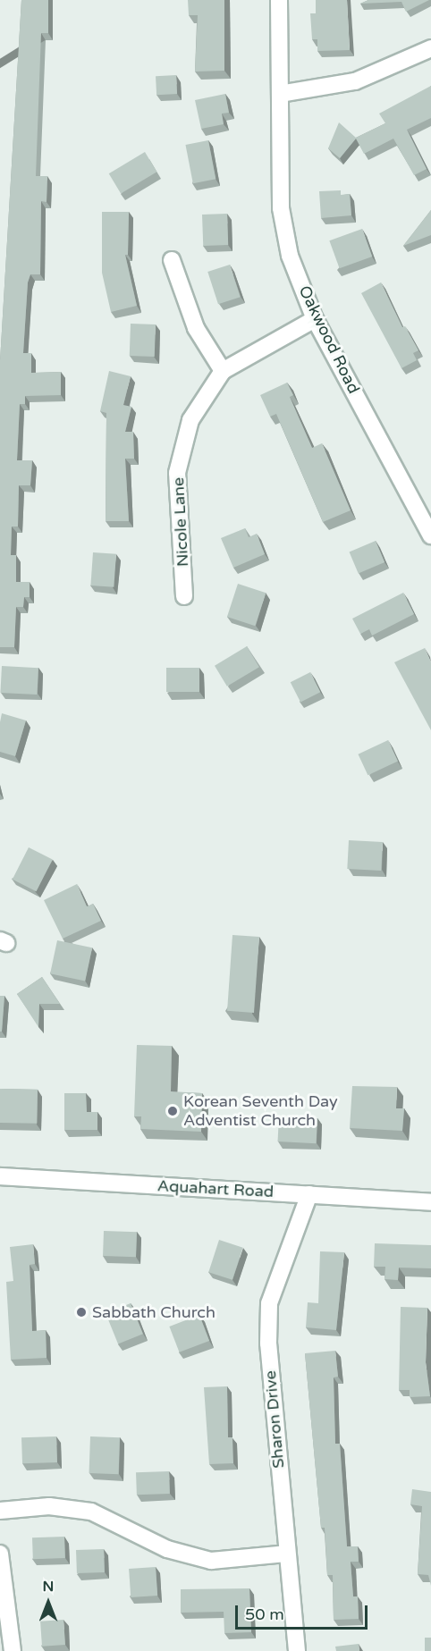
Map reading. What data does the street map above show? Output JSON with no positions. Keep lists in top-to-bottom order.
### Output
{
  "streets": {
    "street": [
      "Oakwood Road",
      "Nicole Lane",
      "Aquahart Road",
      "Sharon Drive"
    ]
  },
  "crossings": [
    ["Oakwood Road", "Nicole Lane"],
    ["Aquahart Road", "Sharon Drive"]
  ],
  "places": ["Korean Seventh Day Adventist Church", "Sabbath Church"],
  "scale_bar": "50 m",
  "north": "top"
}
